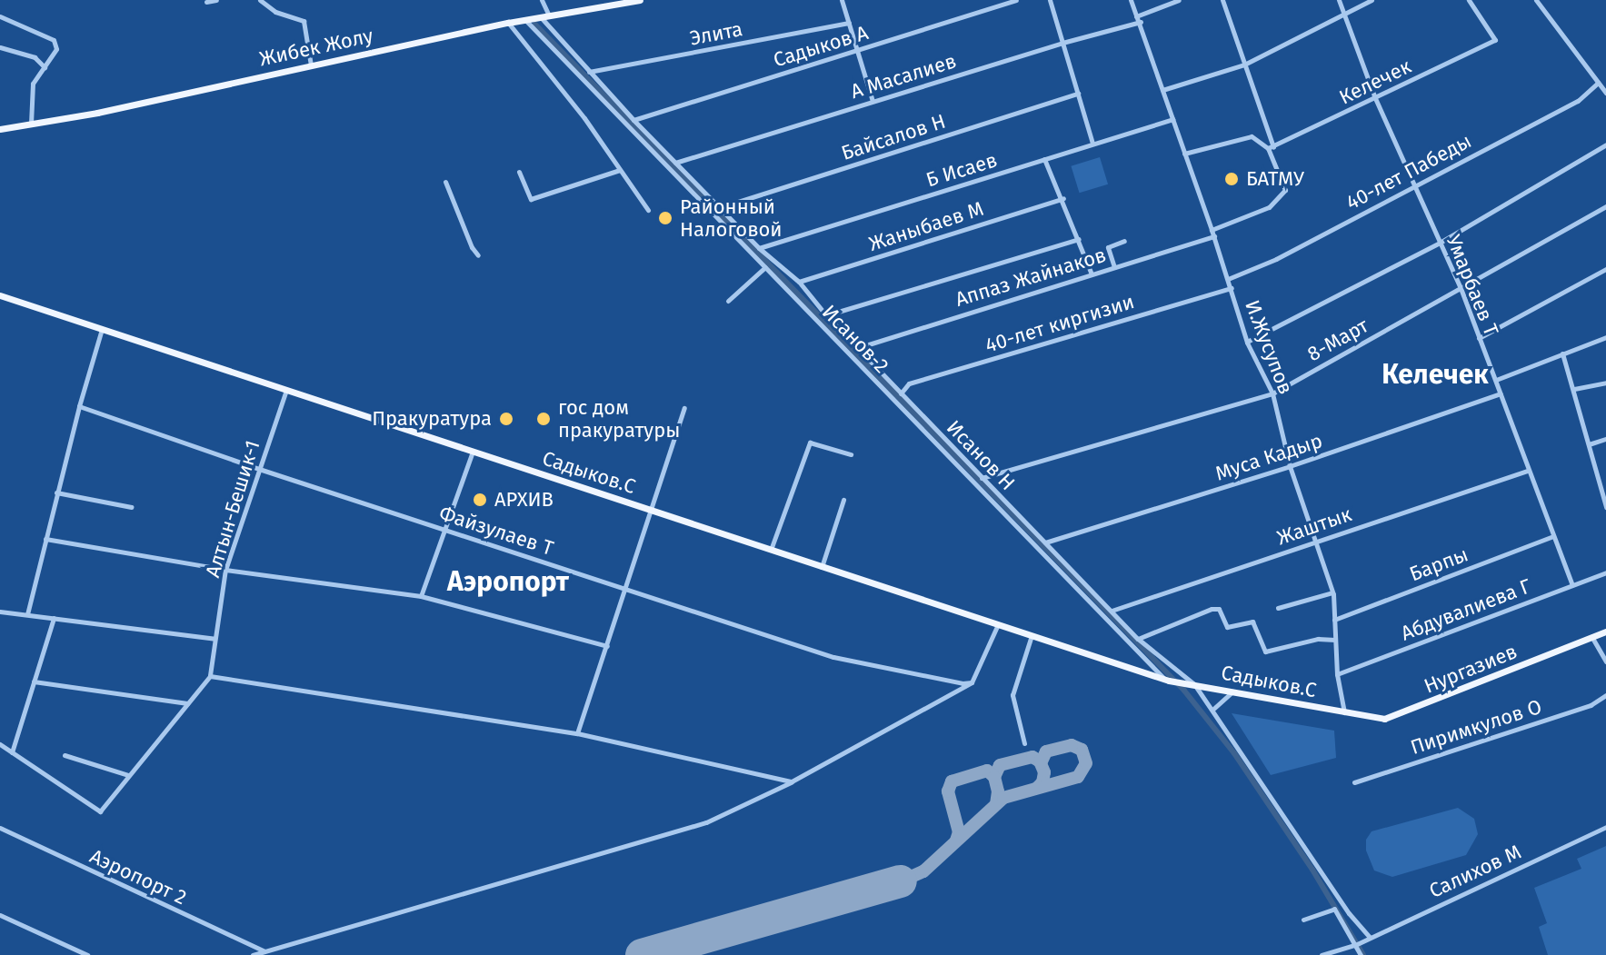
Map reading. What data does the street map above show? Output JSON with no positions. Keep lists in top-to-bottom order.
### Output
{
  "streets": {
    "main road": ["Жибек Жолу", "Садыков.С", "Нургазиев"],
    "street": [
      "Элита",
      "Садыков А",
      "А Масалиев",
      "Келечек",
      "Байсалов Н",
      "Б Исаев",
      "40-лет Пабеды",
      "Жаныбаев М",
      "Аппаз Жайнаков",
      "Умарбаев Т",
      "40-лет киргизии",
      "Исанов-2",
      "8-Март",
      "И.Жусупов",
      "Исанов Н",
      "Муса Кадыр",
      "Алтын-Бешик-1",
      "Жаштык",
      "Файзулаев Т",
      "Барпы",
      "Абдувалиева Г",
      "Пиримкулов О",
      "Салихов М",
      "Аэропорт 2"
    ]
  },
  "crossings": [
    ["Элита", "Исанов Н"],
    ["Садыков А", "Исанов Н"],
    ["Жибек Жолу", "Исанов-2"],
    ["Жибек Жолу", "Исанов Н"],
    ["А Масалиев", "И.Жусупов"],
    ["А Масалиев", "Исанов Н"],
    ["Келечек", "Умарбаев Т"],
    ["Байсалов Н", "Исанов Н"],
    ["Б Исаев", "И.Жусупов"],
    ["Б Исаев", "Исанов Н"],
    ["40-лет Пабеды", "Умарбаев Т"],
    ["40-лет Пабеды", "И.Жусупов"],
    ["Жаныбаев М", "Исанов Н"],
    ["Аппаз Жайнаков", "И.Жусупов"],
    ["Аппаз Жайнаков", "Исанов Н"],
    ["Умарбаев Т", "8-Март"],
    ["Умарбаев Т", "Муса Кадыр"],
    ["Умарбаев Т", "Жаштык"],
    ["Умарбаев Т", "Барпы"],
    ["Умарбаев Т", "Абдувалиева Г"],
    ["40-лет киргизии", "И.Жусупов"],
    ["40-лет киргизии", "Исанов Н"],
    ["Исанов-2", "Садыков.С"],
    ["8-Март", "И.Жусупов"],
    ["8-Март", "Исанов Н"],
    ["И.Жусупов", "Муса Кадыр"],
    ["И.Жусупов", "Садыков.С"],
    ["И.Жусупов", "Жаштык"],
    ["И.Жусупов", "Барпы"],
    ["И.Жусупов", "Абдувалиева Г"],
    ["И.Жусупов", "Нургазиев"],
    ["Исанов Н", "Муса Кадыр"],
    ["Исанов Н", "Садыков.С"],
    ["Исанов Н", "Жаштык"],
    ["Исанов Н", "Салихов М"],
    ["Садыков.С", "Алтын-Бешик-1"],
    ["Садыков.С", "Нургазиев"],
    ["Алтын-Бешик-1", "Файзулаев Т"]
  ],
  "districts": ["Келечек", "Аэропорт"],
  "places": [
    "БАТМУ",
    "Районный Налоговой",
    "Пракуратура",
    "гос дом пракуратуры",
    "АРХИВ"
  ]
}
